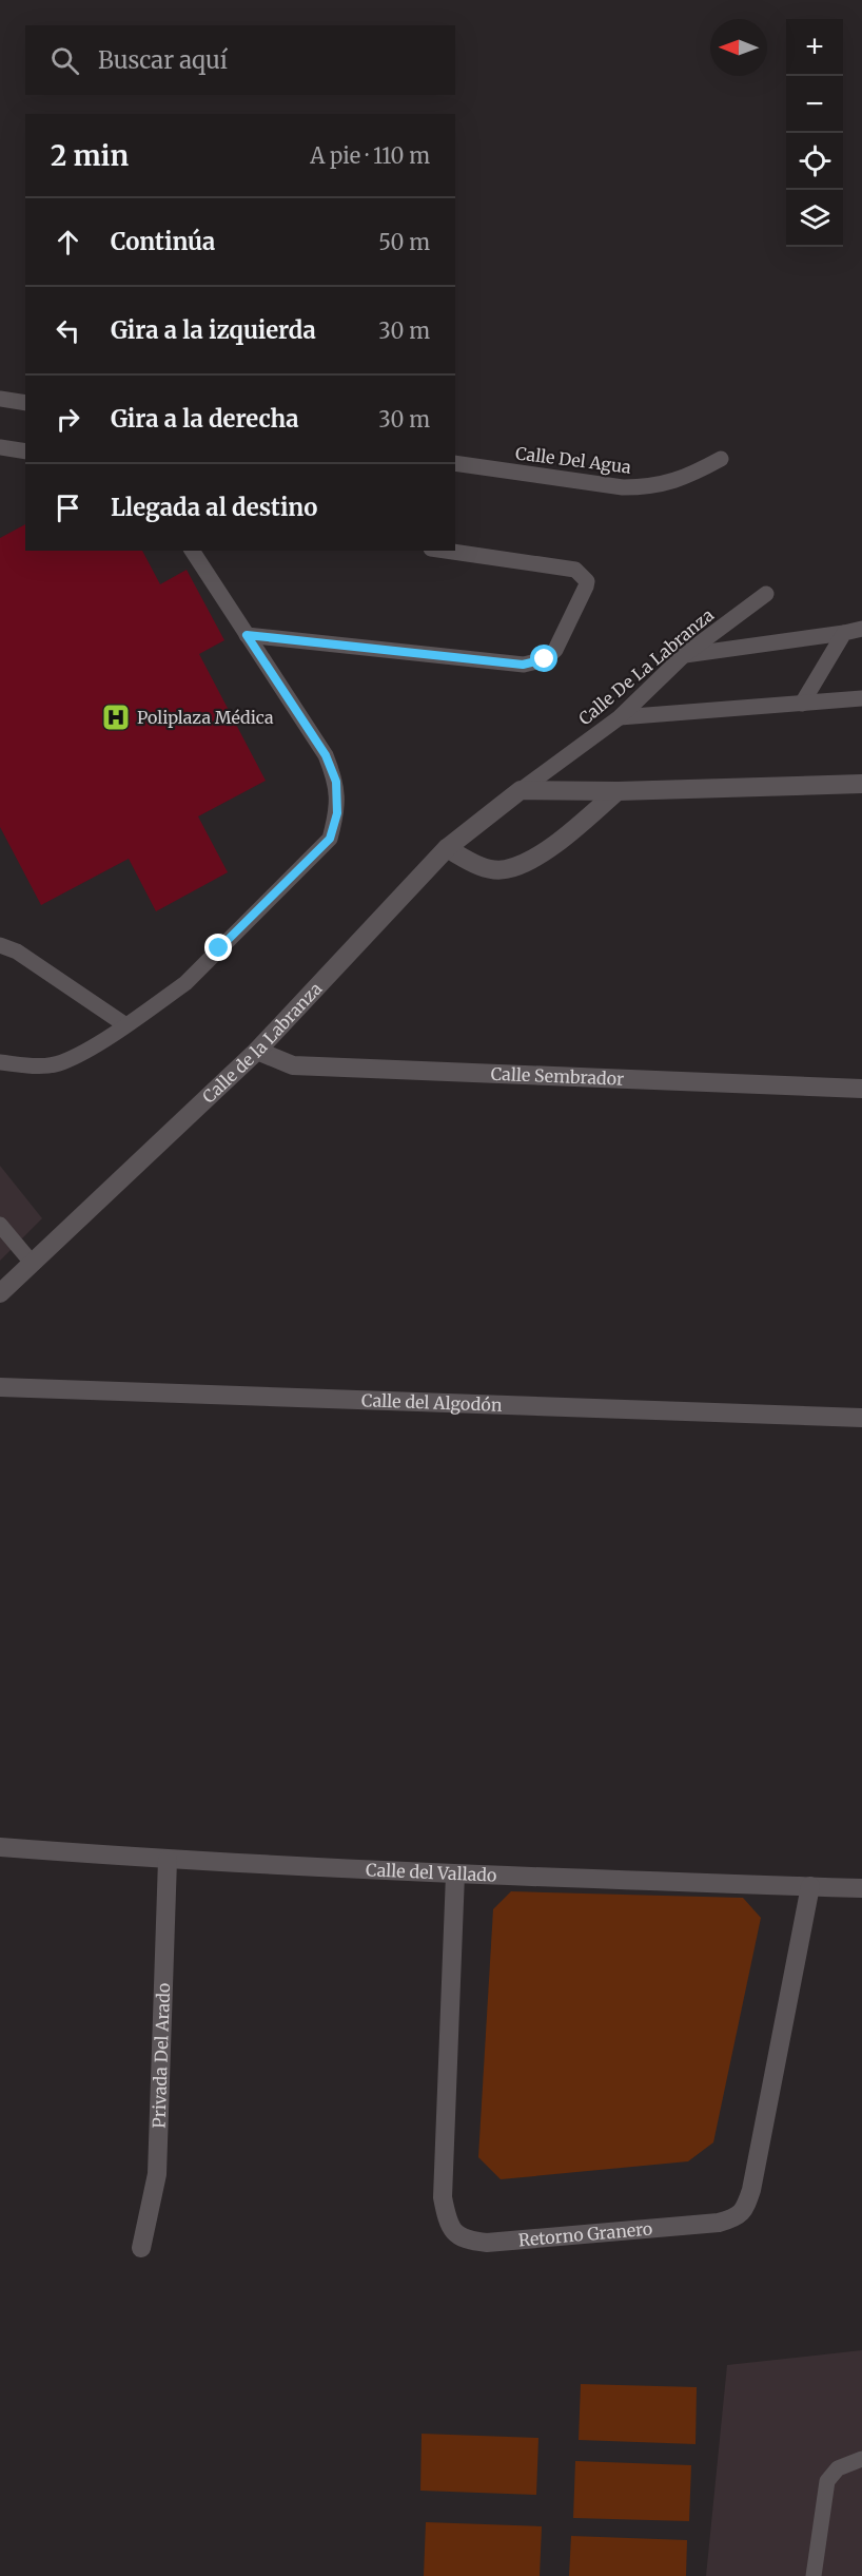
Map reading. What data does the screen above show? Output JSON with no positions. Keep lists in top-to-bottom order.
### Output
{
  "streets": {
    "street": [
      "Calle de la Labranza",
      "Calle Sembrador",
      "Calle del Algodón",
      "Calle del Vallado",
      "Privada Del Arado",
      "Retorno Granero"
    ],
    "lane": ["Calle Del Agua", "Calle De La Labranza"]
  },
  "crossings": [
    ["Calle De La Labranza", "Calle de la Labranza"],
    ["Calle de la Labranza", "Calle Sembrador"],
    ["Calle del Vallado", "Privada Del Arado"],
    ["Calle del Vallado", "Retorno Granero"]
  ],
  "places": {
    "hospital": ["Poliplaza Médica"]
  },
  "north": "left",
  "page": {
    "map_buttons": ["+", "−"],
    "search": "Buscar aquí",
    "heading": ["2 min", "A pie · 110 m"],
    "list": [
      ["Continúa", "50 m"],
      ["Gira a la izquierda", "30 m"],
      ["Gira a la derecha", "30 m"],
      "Llegada al destino"
    ]
  }
}
